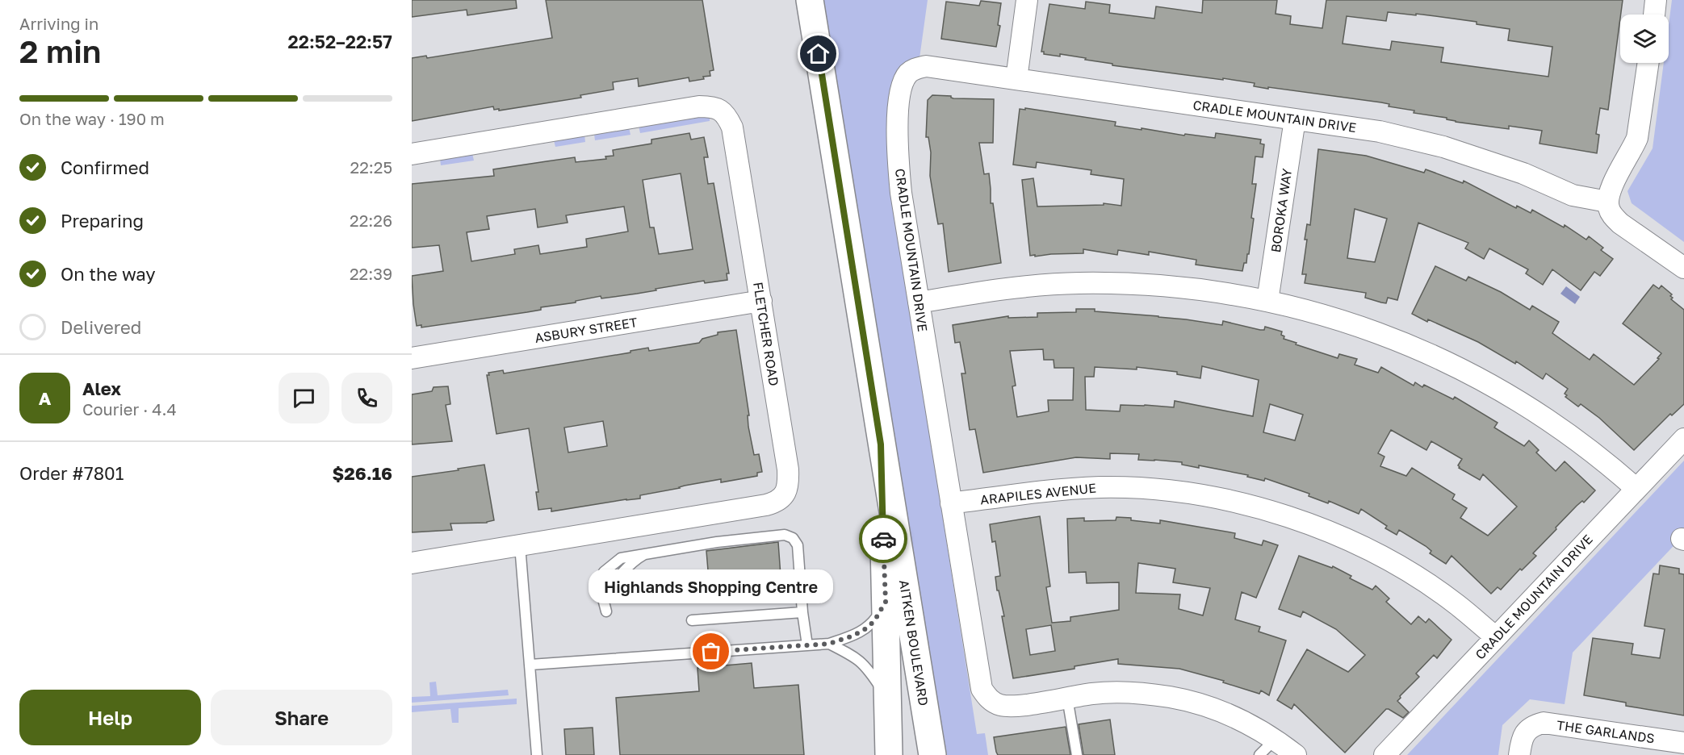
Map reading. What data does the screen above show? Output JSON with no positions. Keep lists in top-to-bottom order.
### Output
{
  "streets": {
    "main road": ["AITKEN BOULEVARD"],
    "street": [
      "CRADLE MOUNTAIN DRIVE",
      "BOROKA WAY",
      "ASBURY STREET",
      "FLETCHER ROAD",
      "ARAPILES AVENUE",
      "THE GARLANDS"
    ]
  },
  "crossings": [
    ["CRADLE MOUNTAIN DRIVE", "BOROKA WAY"],
    ["CRADLE MOUNTAIN DRIVE", "ARAPILES AVENUE"],
    ["ASBURY STREET", "FLETCHER ROAD"]
  ],
  "places": ["Highlands Shopping Centre"],
  "page": {
    "heading": ["2 min", "Arriving in", "22:52–22:57"],
    "panel": [
      "Alex",
      "Courier · 4.4",
      "Order #7801",
      "$26.16"
    ],
    "bar": "On the way · 190 m",
    "list": [
      ["Confirmed", "22:25"],
      ["Preparing", "22:26"],
      ["On the way", "22:39"],
      "Delivered"
    ],
    "round": "A",
    "bubble": "Highlands Shopping Centre",
    "buttons": ["Help", "Share"]
  }
}
